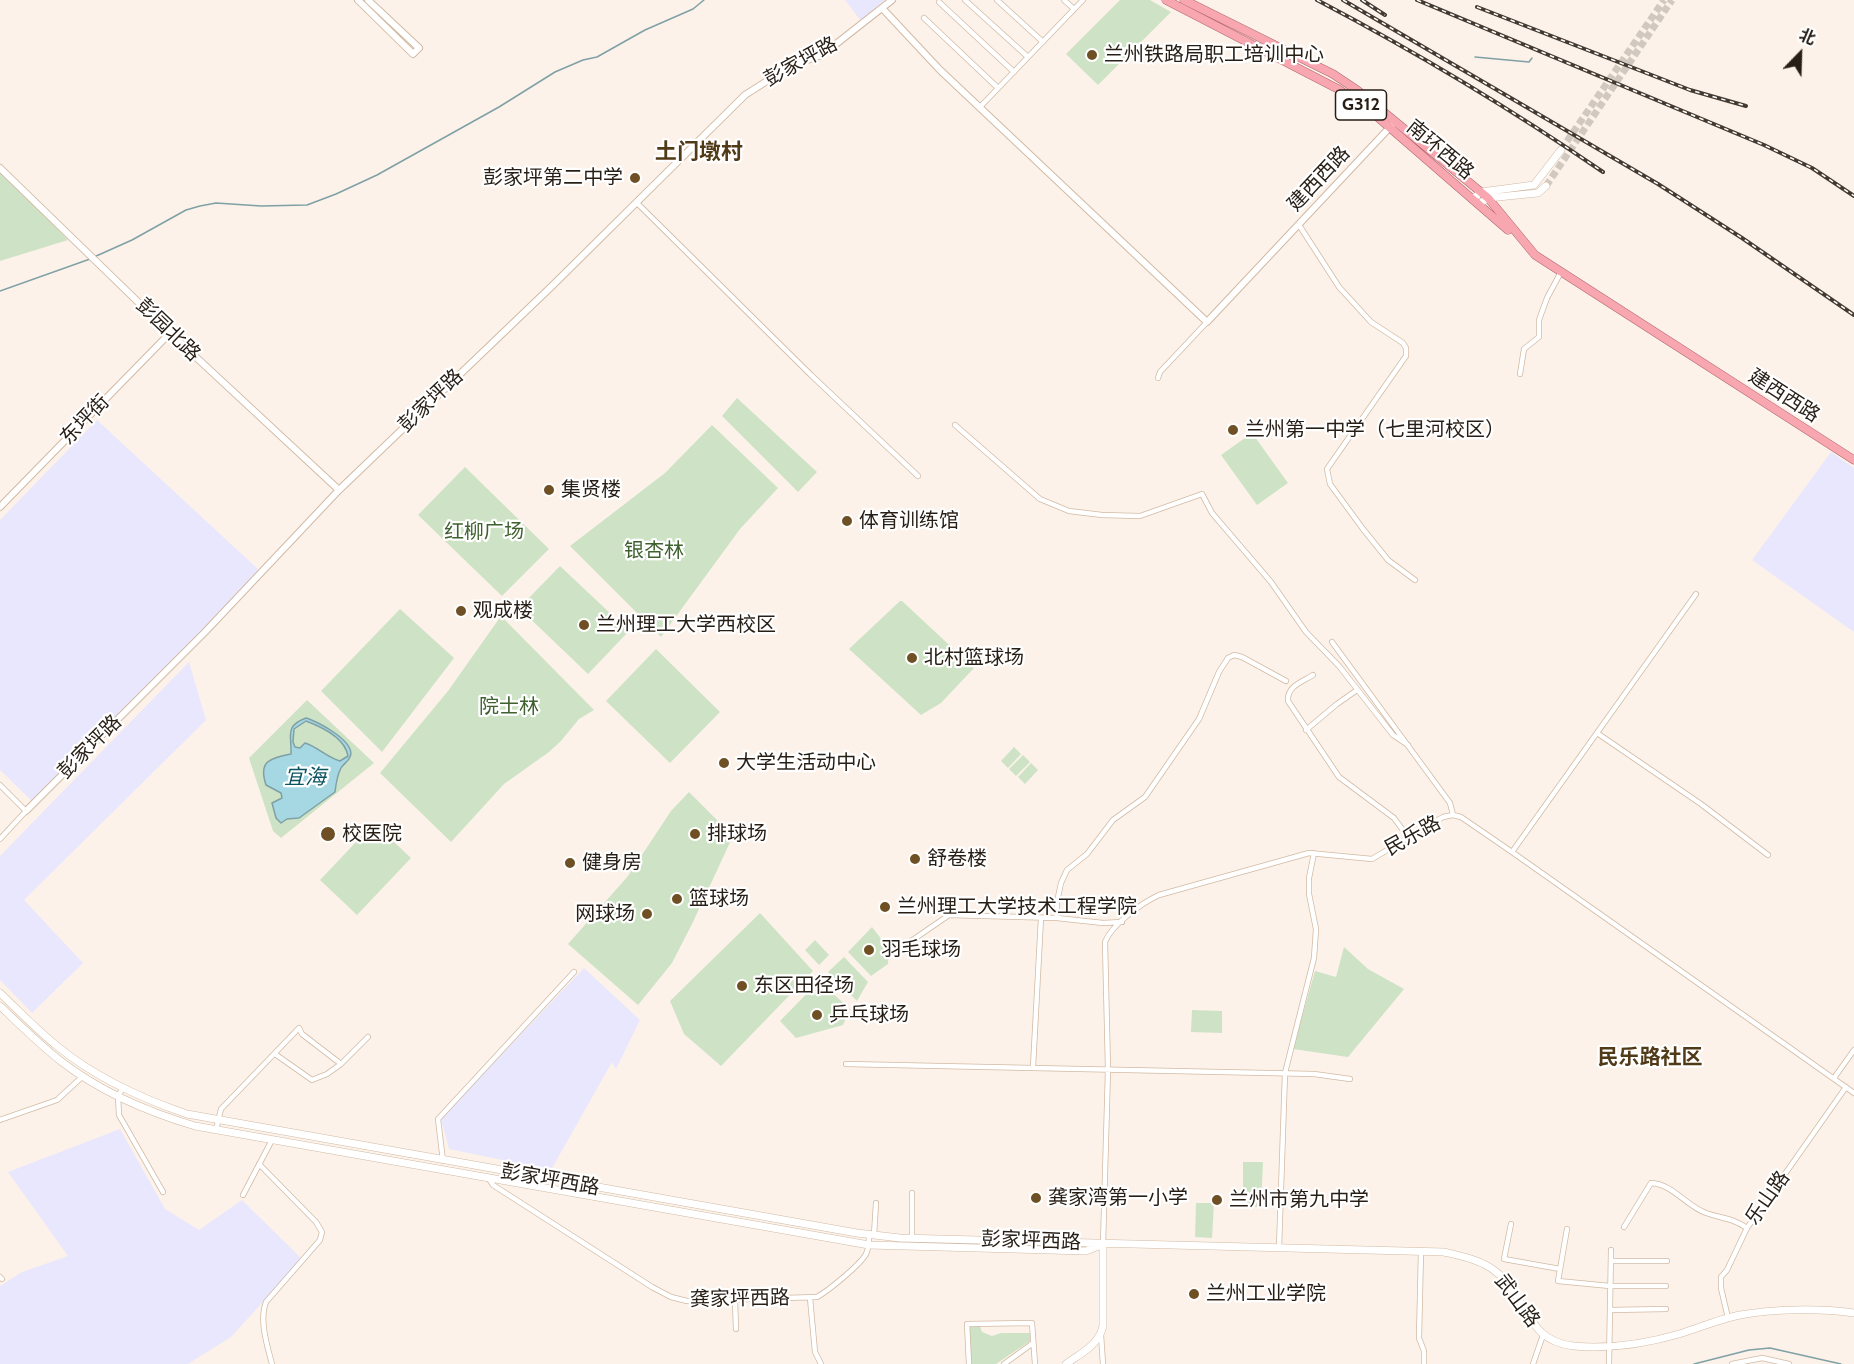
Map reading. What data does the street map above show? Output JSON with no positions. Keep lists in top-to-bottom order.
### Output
{
  "streets": {
    "highway": ["G312", "南环西路", "建西西路"],
    "main road": ["彭家坪西路", "武山路"],
    "street": [
      "彭家坪路",
      "彭园北路",
      "东坪街",
      "民乐路",
      "乐山路",
      "龚家坪西路"
    ]
  },
  "crossings": [
    ["彭家坪路", "彭园北路"],
    ["南环西路", "建西西路"],
    ["彭园北路", "东坪街"],
    ["民乐路", "彭家坪西路"],
    ["民乐路", "乐山路"],
    ["民乐路", "武山路"],
    ["彭家坪西路", "龚家坪西路"],
    ["彭家坪西路", "武山路"],
    ["乐山路", "武山路"]
  ],
  "districts": ["土门墩村", "民乐路社区"],
  "water": ["宜海"],
  "parks": ["红柳广场", "银杏林", "院士林"],
  "places": [
    "兰州铁路局职工培训中心",
    "彭家坪第二中学",
    "兰州第一中学（七里河校区）",
    "集贤楼",
    "体育训练馆",
    "观成楼",
    "兰州理工大学西校区",
    "北村篮球场",
    "大学生活动中心",
    "校医院",
    "排球场",
    "舒卷楼",
    "健身房",
    "篮球场",
    "兰州理工大学技术工程学院",
    "网球场",
    "羽毛球场",
    "东区田径场",
    "乒乓球场",
    "龚家湾第一小学",
    "兰州市第九中学",
    "兰州工业学院"
  ],
  "north": "top right"
}
